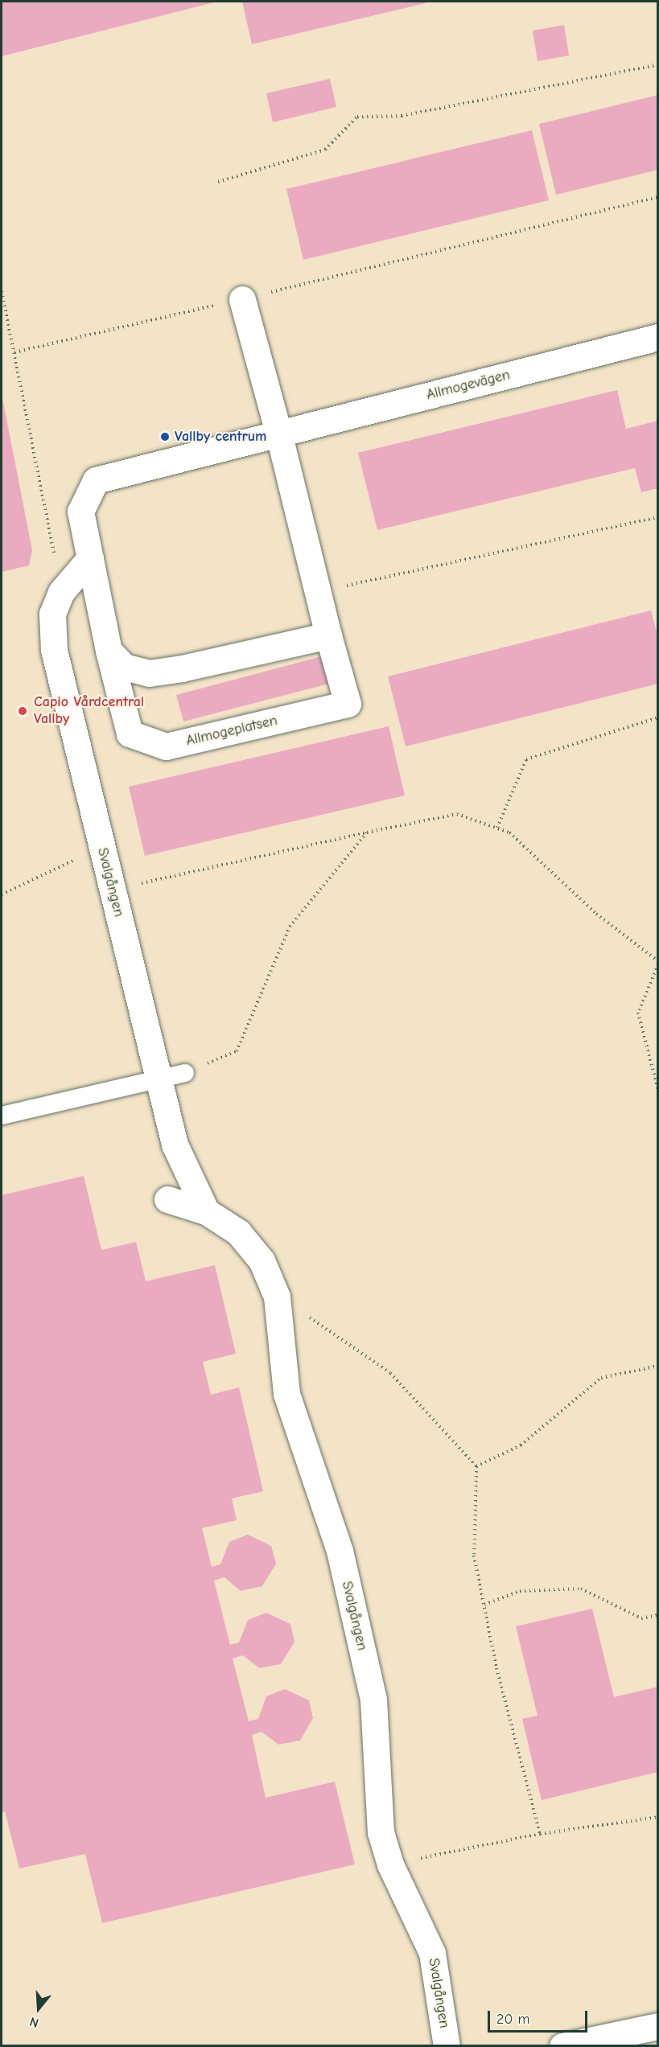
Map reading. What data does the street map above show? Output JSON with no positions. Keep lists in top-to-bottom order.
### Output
{
  "streets": {
    "street": ["Allmogevägen", "Allmogeplatsen", "Svalgången"]
  },
  "crossings": [
    ["Allmogevägen", "Allmogeplatsen"],
    ["Allmogeplatsen", "Svalgången"]
  ],
  "places": ["Vallby centrum", "Capio Vårdcentral Vallby"],
  "scale_bar": "20 m",
  "north": "bottom"
}
